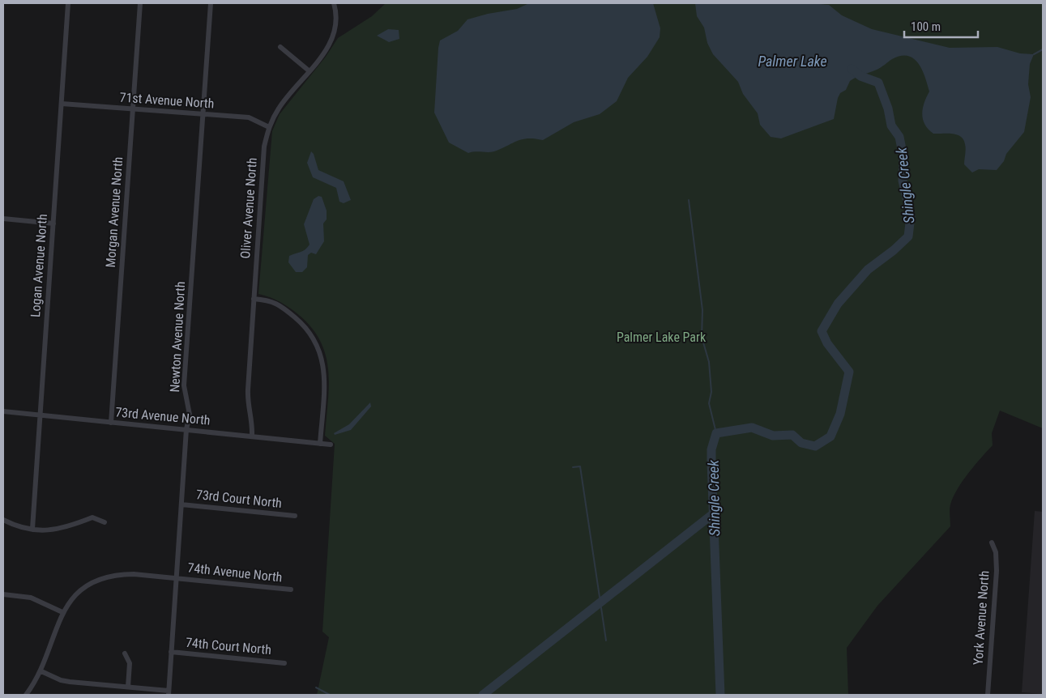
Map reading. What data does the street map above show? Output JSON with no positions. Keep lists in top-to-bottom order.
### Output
{
  "streets": {
    "street": [
      "71st Avenue North",
      "Oliver Avenue North",
      "Morgan Avenue North",
      "Logan Avenue North",
      "Newton Avenue North",
      "73rd Avenue North",
      "73rd Court North",
      "74th Avenue North",
      "York Avenue North",
      "74th Court North"
    ]
  },
  "crossings": [
    ["71st Avenue North", "Oliver Avenue North"],
    ["71st Avenue North", "Morgan Avenue North"],
    ["71st Avenue North", "Logan Avenue North"],
    ["71st Avenue North", "Newton Avenue North"],
    ["Oliver Avenue North", "73rd Avenue North"],
    ["Morgan Avenue North", "73rd Avenue North"],
    ["Logan Avenue North", "73rd Avenue North"],
    ["Newton Avenue North", "73rd Avenue North"],
    ["Newton Avenue North", "73rd Court North"],
    ["Newton Avenue North", "74th Avenue North"],
    ["Newton Avenue North", "74th Court North"]
  ],
  "water": ["Palmer Lake", "Shingle Creek"],
  "parks": ["Palmer Lake Park"],
  "scale_bar": "100 m"
}
